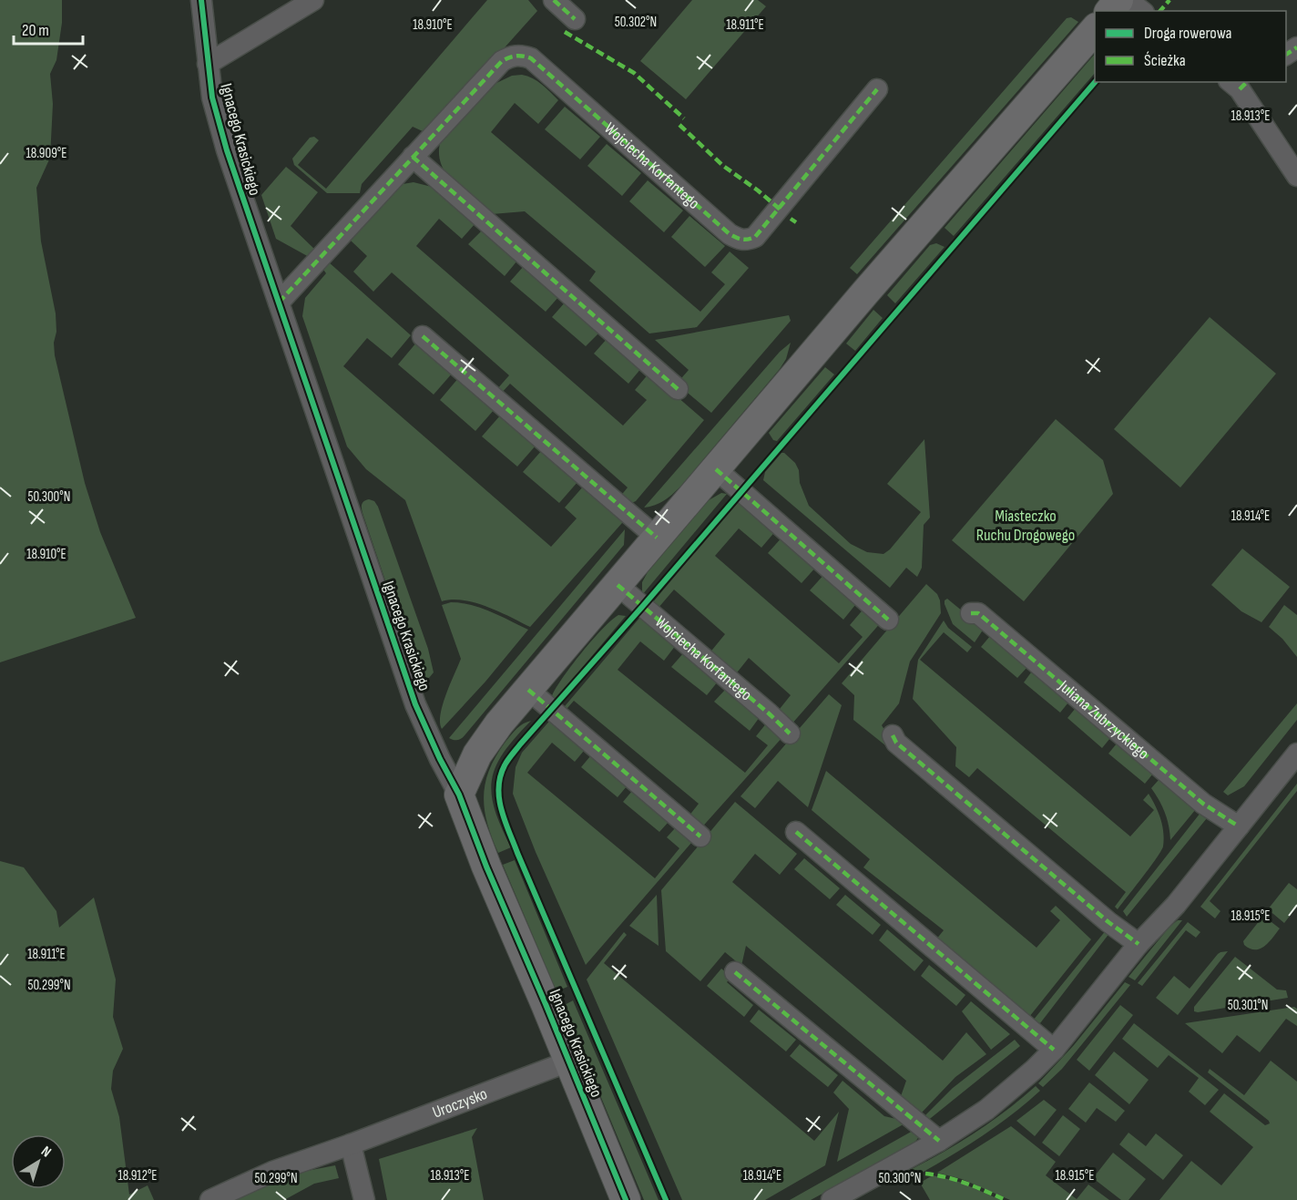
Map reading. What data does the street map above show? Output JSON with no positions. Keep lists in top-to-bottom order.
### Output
{
  "streets": {
    "street": [
      "Ignacego Krasickiego",
      "Wojciecha Korfantego",
      "Juliana Zubrzyckiego",
      "Uroczysko"
    ]
  },
  "crossings": [
    ["Ignacego Krasickiego", "Wojciecha Korfantego"],
    ["Ignacego Krasickiego", "Uroczysko"]
  ],
  "parks": ["Miasteczko Ruchu Drogowego"],
  "legend": ["Droga rowerowa", "Ścieżka"],
  "scale_bar": "20 m",
  "north": "top right",
  "coordinates": [
    "50.302°N",
    "18.911°E",
    "18.910°E",
    "18.913°E",
    "18.909°E",
    "50.300°N",
    "18.914°E",
    "18.915°E",
    "50.299°N",
    "50.301°N",
    "18.912°E"
  ]
}
